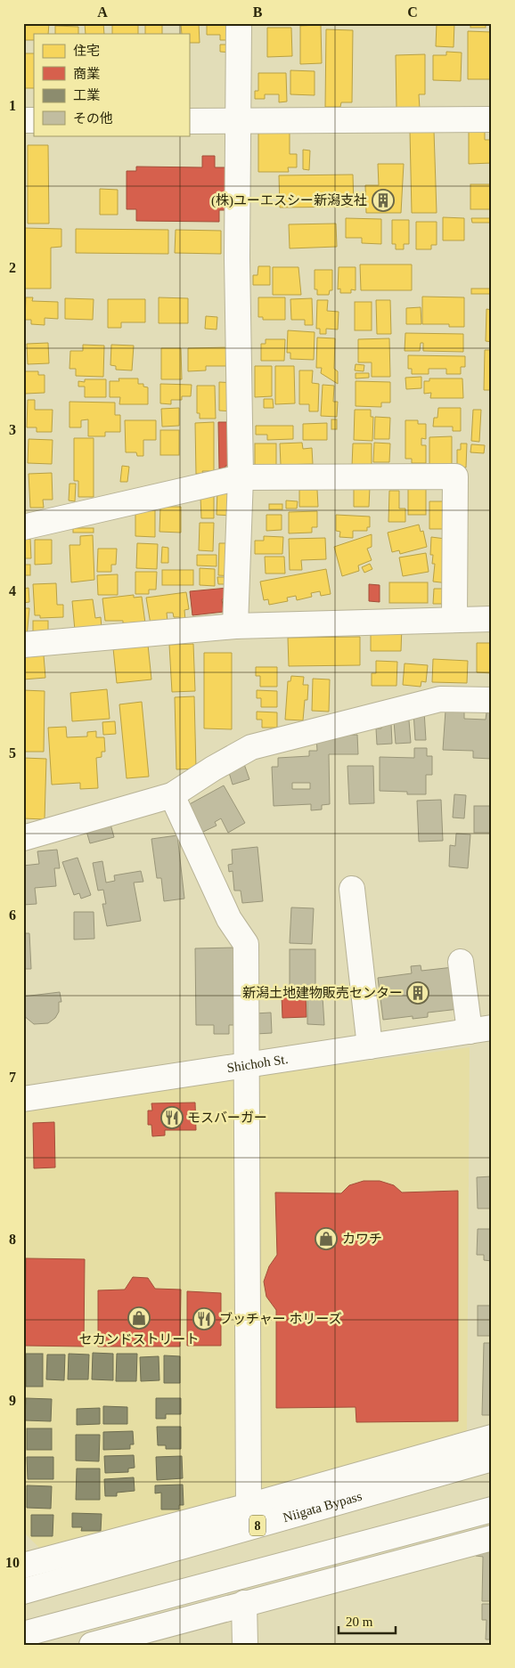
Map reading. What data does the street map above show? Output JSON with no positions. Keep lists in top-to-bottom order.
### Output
{
  "streets": {
    "main road": ["Shichoh St.", "Niigata Bypass", "8"]
  },
  "places": {
    "building": ["(株)ユーエスシー新潟支社", "新潟土地建物販売センター"],
    "restaurant": ["モスバーガー", "ブッチャー ホリーズ"],
    "shop": ["カワチ", "セカンドストリート"]
  },
  "legend": [
    "住宅",
    "商業",
    "工業",
    "その他"
  ],
  "scale_bar": "20 m",
  "grid": {
    "columns": ["A", "B", "C"],
    "rows": [
      "1",
      "2",
      "3",
      "4",
      "5",
      "6",
      "7",
      "8",
      "9",
      "10"
    ]
  }
}
